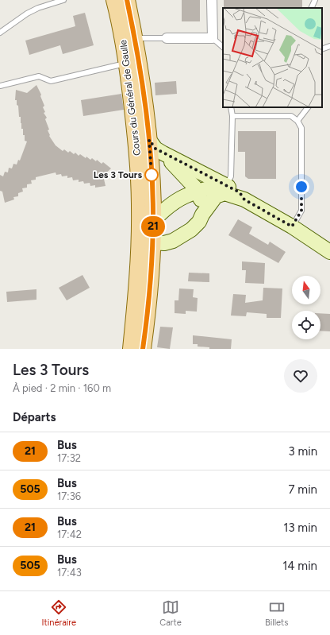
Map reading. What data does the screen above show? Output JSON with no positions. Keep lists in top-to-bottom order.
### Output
{
  "streets": {
    "main road": ["Cours du Général de Gaulle"]
  },
  "places": ["Les 3 Tours"],
  "lines": ["bus line 21"],
  "north": "top",
  "page": {
    "on_map": "21",
    "heading": [
      ["Les 3 Tours", "À pied · 2 min · 160 m"],
      "Départs"
    ],
    "list": [
      {
        "mark": "21",
        "name": "Bus",
        "note": "17:32",
        "value": "3 min"
      },
      {
        "mark": "505",
        "name": "Bus",
        "note": "17:36",
        "value": "7 min"
      },
      {
        "mark": "21",
        "name": "Bus",
        "note": "17:42",
        "value": "13 min"
      },
      {
        "mark": "505",
        "name": "Bus",
        "note": "17:43",
        "value": "14 min"
      }
    ],
    "tabs": ["Itinéraire", "Carte", "Billets"]
  }
}
